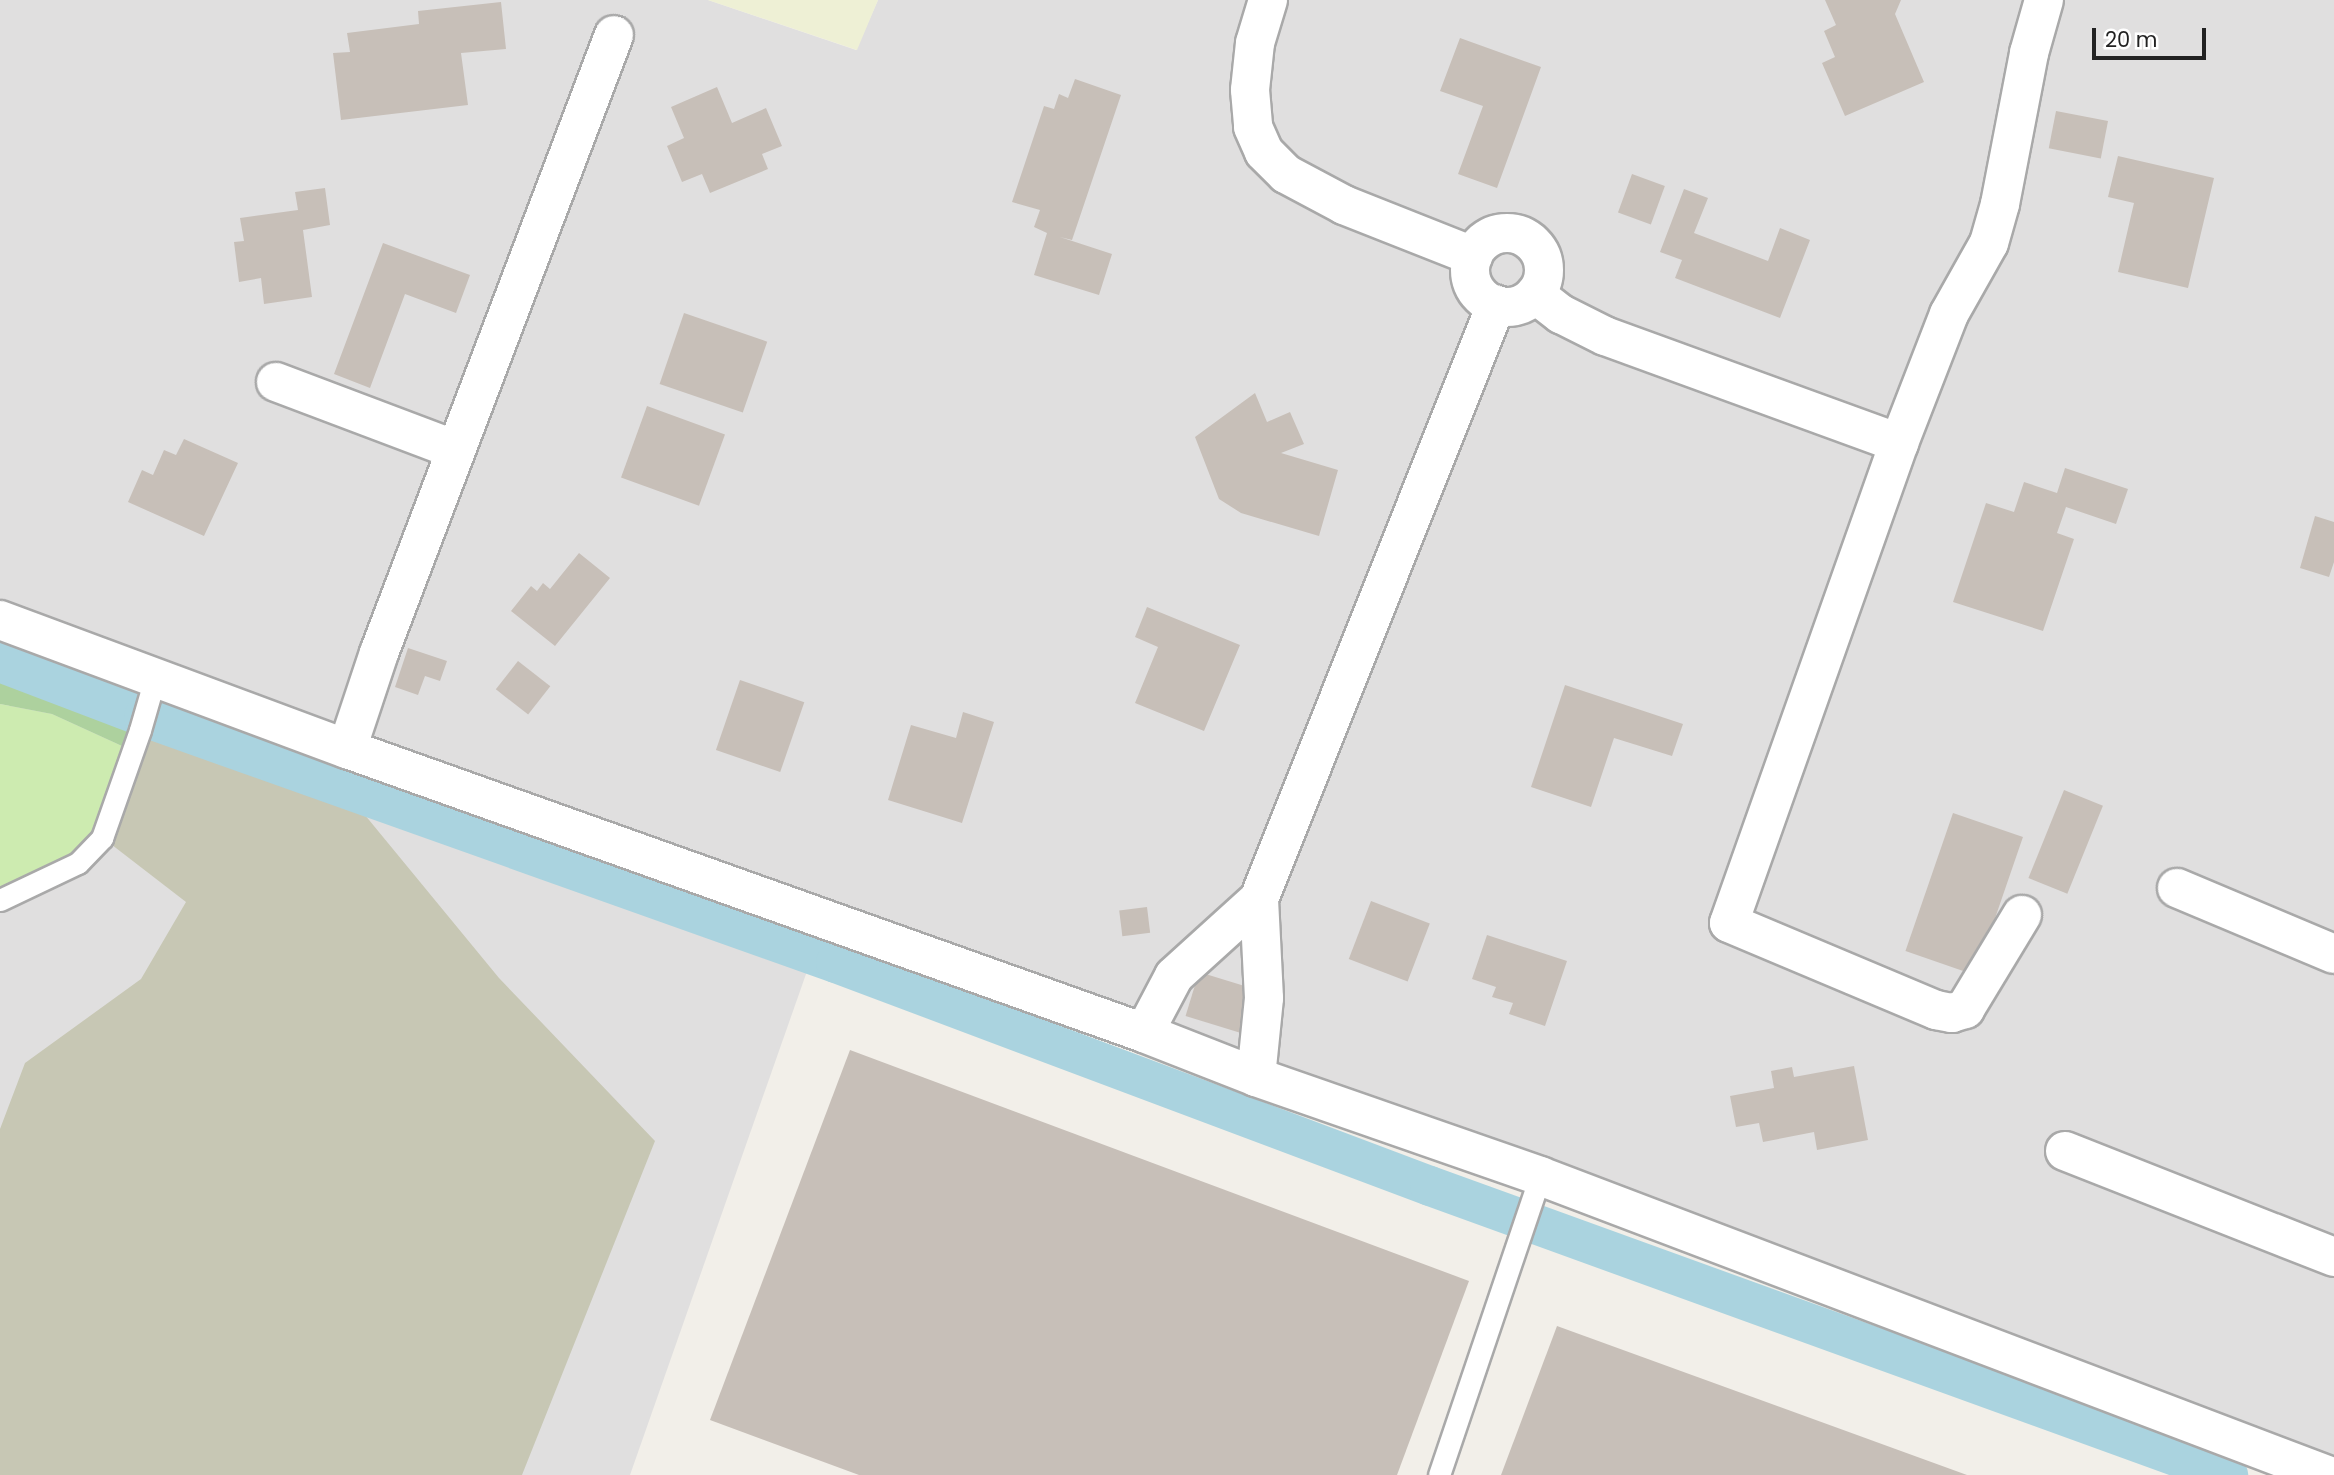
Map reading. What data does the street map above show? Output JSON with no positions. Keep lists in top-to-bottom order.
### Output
{
  "scale_bar": "20 m"
}
